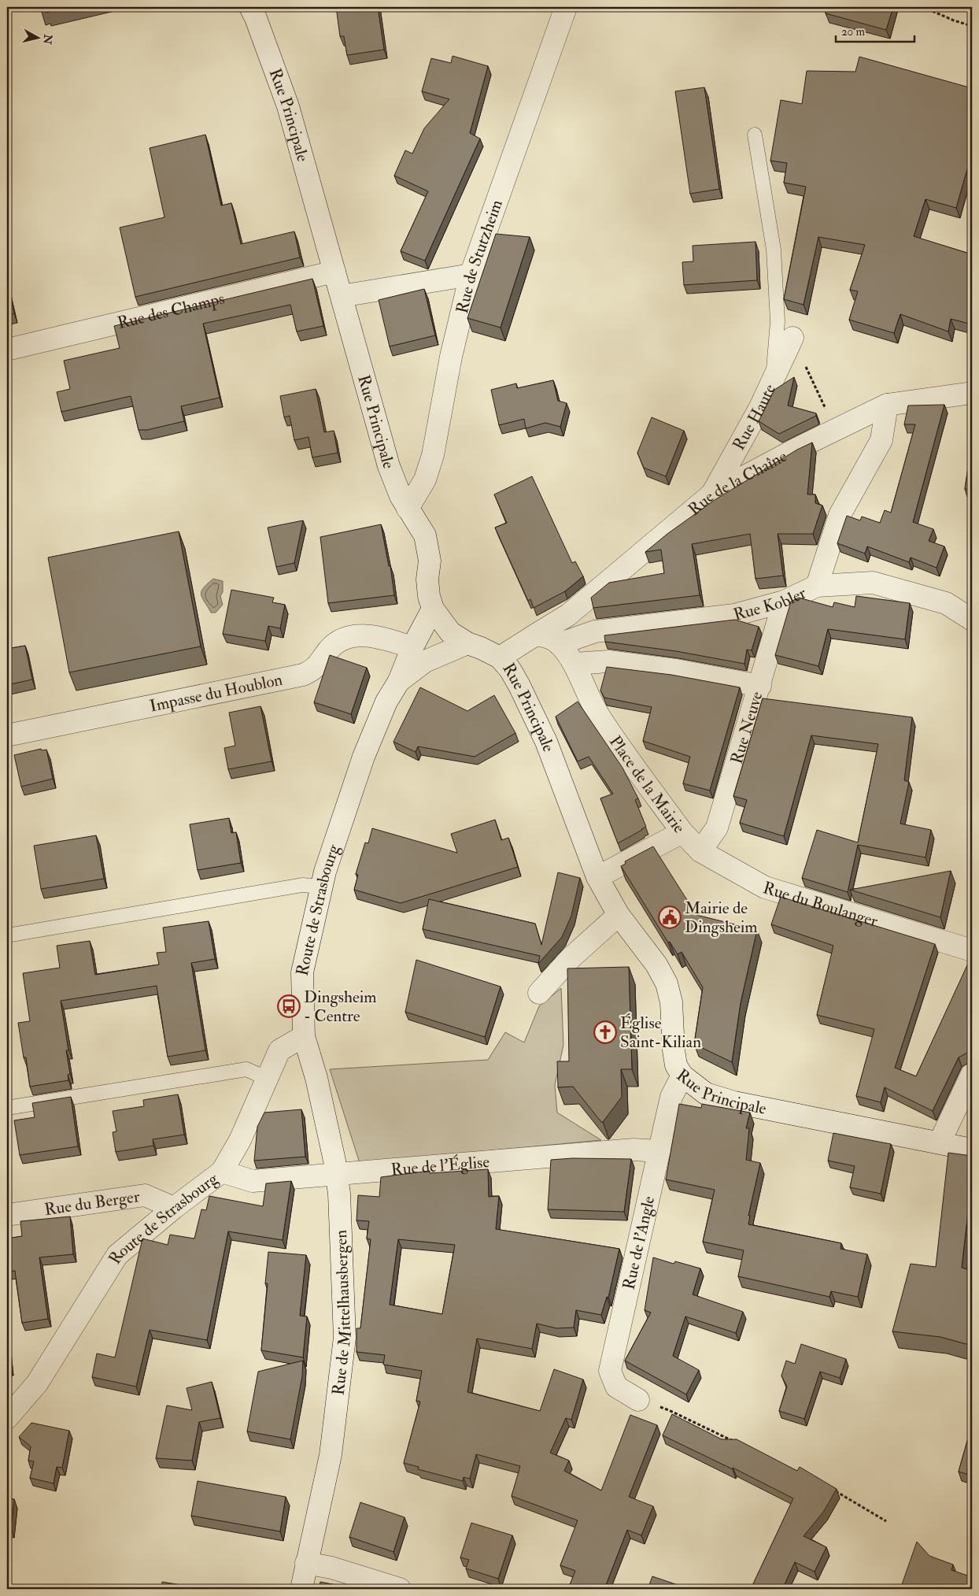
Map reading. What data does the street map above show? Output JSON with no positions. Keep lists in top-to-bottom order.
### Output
{
  "streets": {
    "street": [
      "Rue Principale",
      "Rue de Stutzheim",
      "Rue des Champs",
      "Rue Haute",
      "Rue de la Chaîne",
      "Rue Kobler",
      "Impasse du Houblon",
      "Rue Neuve",
      "Place de la Mairie",
      "Rue du Boulanger",
      "Route de Strasbourg",
      "Rue de l'Église",
      "Rue du Berger",
      "Rue de l'Angle",
      "Rue de Mittelhausbergen"
    ]
  },
  "crossings": [
    ["Rue Principale", "Rue de Stutzheim"],
    ["Rue Principale", "Rue des Champs"],
    ["Rue Principale", "Rue de la Chaîne"],
    ["Rue Principale", "Place de la Mairie"],
    ["Rue Principale", "Route de Strasbourg"],
    ["Rue Principale", "Rue de l'Angle"],
    ["Rue Haute", "Rue de la Chaîne"],
    ["Rue Kobler", "Rue Neuve"],
    ["Rue Kobler", "Place de la Mairie"],
    ["Impasse du Houblon", "Route de Strasbourg"],
    ["Rue Neuve", "Rue du Boulanger"],
    ["Place de la Mairie", "Rue du Boulanger"],
    ["Route de Strasbourg", "Rue de l'Église"],
    ["Route de Strasbourg", "Rue du Berger"],
    ["Route de Strasbourg", "Rue de Mittelhausbergen"],
    ["Rue de l'Église", "Rue de l'Angle"],
    ["Rue de l'Église", "Rue de Mittelhausbergen"]
  ],
  "places": {
    "public building": ["Mairie de Dingsheim"],
    "bus stop": ["Dingsheim - Centre"],
    "church": ["Église Saint-Kilian"]
  },
  "scale_bar": "20 m",
  "north": "right"
}
